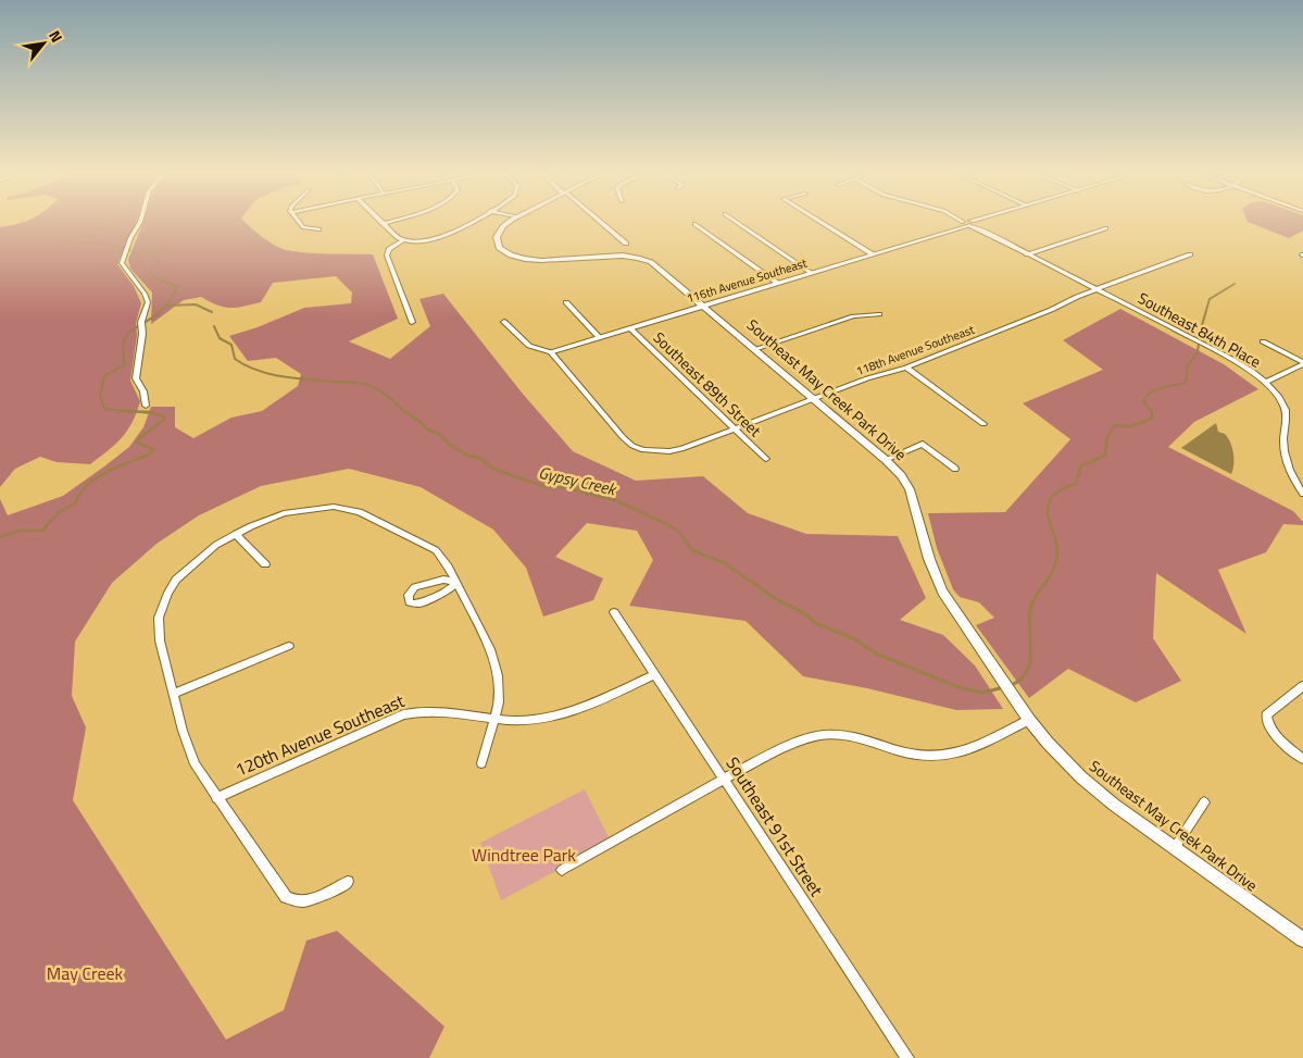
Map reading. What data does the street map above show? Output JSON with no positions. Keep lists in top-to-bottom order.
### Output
{
  "streets": {
    "street": [
      "116th Avenue Southeast",
      "Southeast 84th Place",
      "118th Avenue Southeast",
      "Southeast 89th Street",
      "Southeast May Creek Park Drive",
      "120th Avenue Southeast",
      "Southeast 91st Street"
    ]
  },
  "crossings": [
    ["116th Avenue Southeast", "Southeast 84th Place"],
    ["116th Avenue Southeast", "118th Avenue Southeast"],
    ["116th Avenue Southeast", "Southeast 89th Street"],
    ["116th Avenue Southeast", "Southeast May Creek Park Drive"],
    ["Southeast 84th Place", "118th Avenue Southeast"],
    ["118th Avenue Southeast", "Southeast 89th Street"],
    ["118th Avenue Southeast", "Southeast May Creek Park Drive"],
    ["120th Avenue Southeast", "Southeast 91st Street"]
  ],
  "water": ["Gypsy Creek"],
  "parks": ["Windtree Park", "May Creek"],
  "north": "top right"
}
